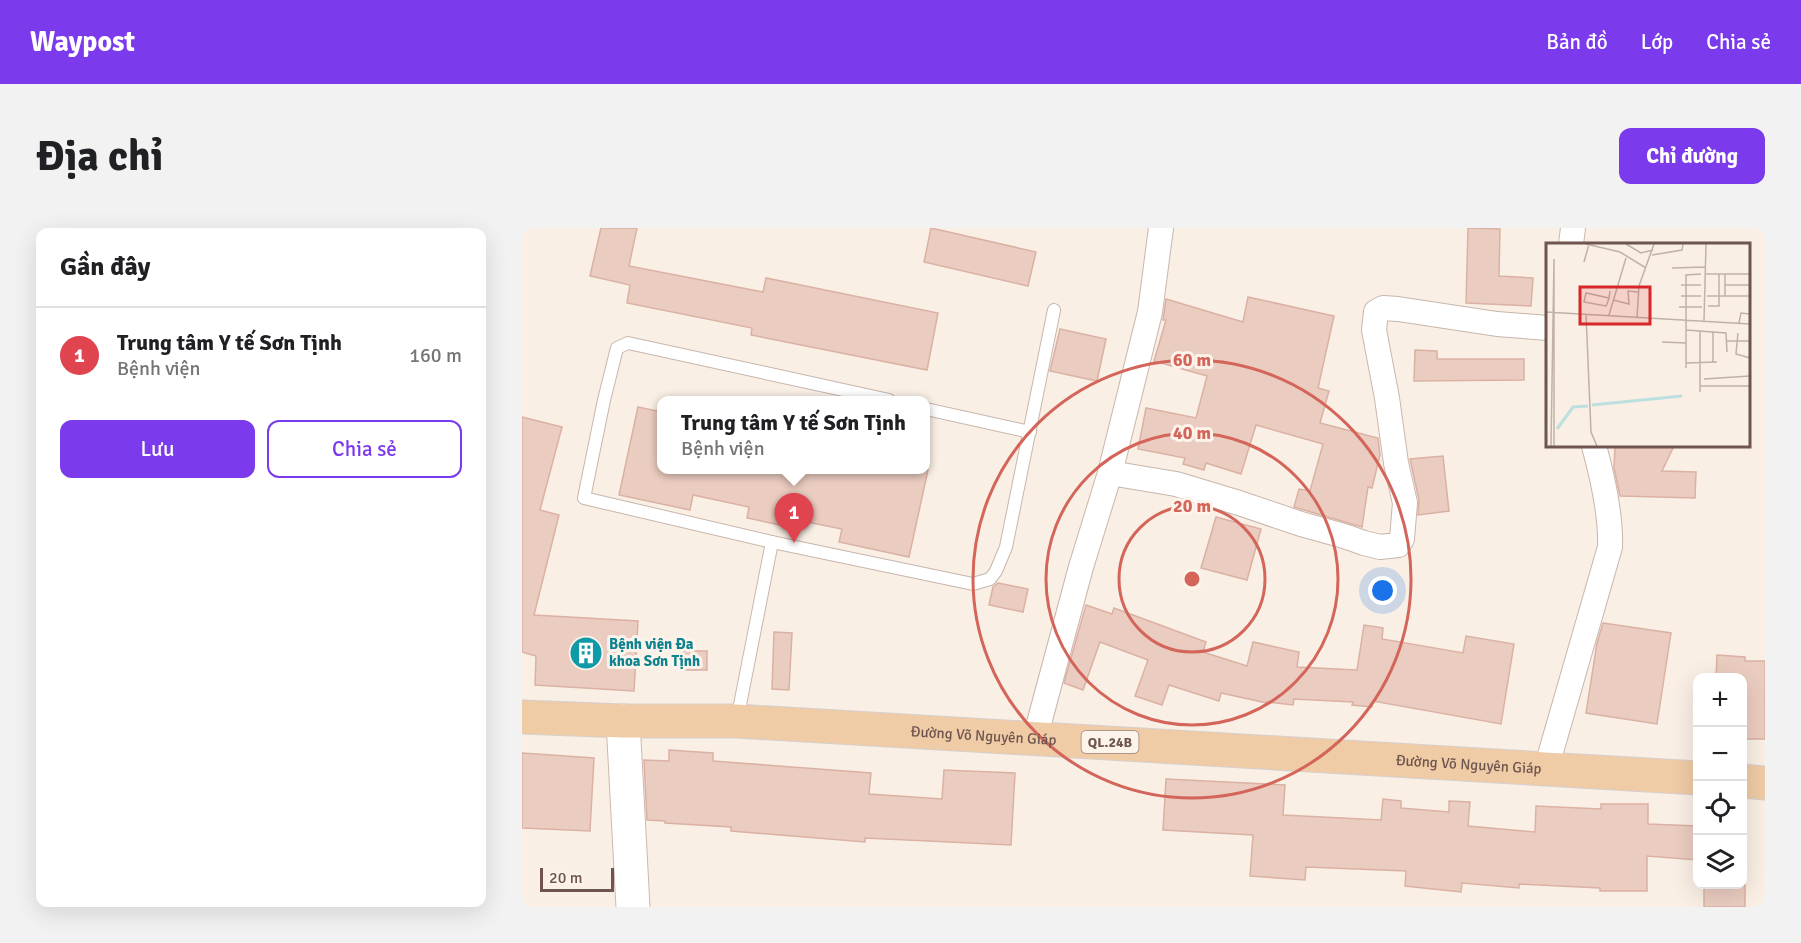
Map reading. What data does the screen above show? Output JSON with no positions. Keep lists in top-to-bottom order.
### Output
{
  "streets": {
    "main road": ["Đường Võ Nguyên Giáp", "QL.24B"]
  },
  "places": {
    "building": ["Bệnh viện Đa khoa Sơn Tịnh"]
  },
  "scale_bar": "20 m",
  "page": {
    "header": "Waypost",
    "nav": ["Bản đồ", "Lớp", "Chia sẻ"],
    "buttons": [
      "Chỉ đường",
      ["Lưu", "Chia sẻ"]
    ],
    "title": "Địa chỉ",
    "heading": "Gần đây",
    "list": [
      {
        "mark": "1",
        "name": "Trung tâm Y tế Sơn Tịnh",
        "note": "Bệnh viện",
        "value": "160 m"
      }
    ],
    "popup": ["Trung tâm Y tế Sơn Tịnh", "Bệnh viện"],
    "pins": "1",
    "map_buttons": ["+", "−"],
    "scale": "20 m"
  },
  "rings": ["60 m", "40 m", "20 m"]
}
